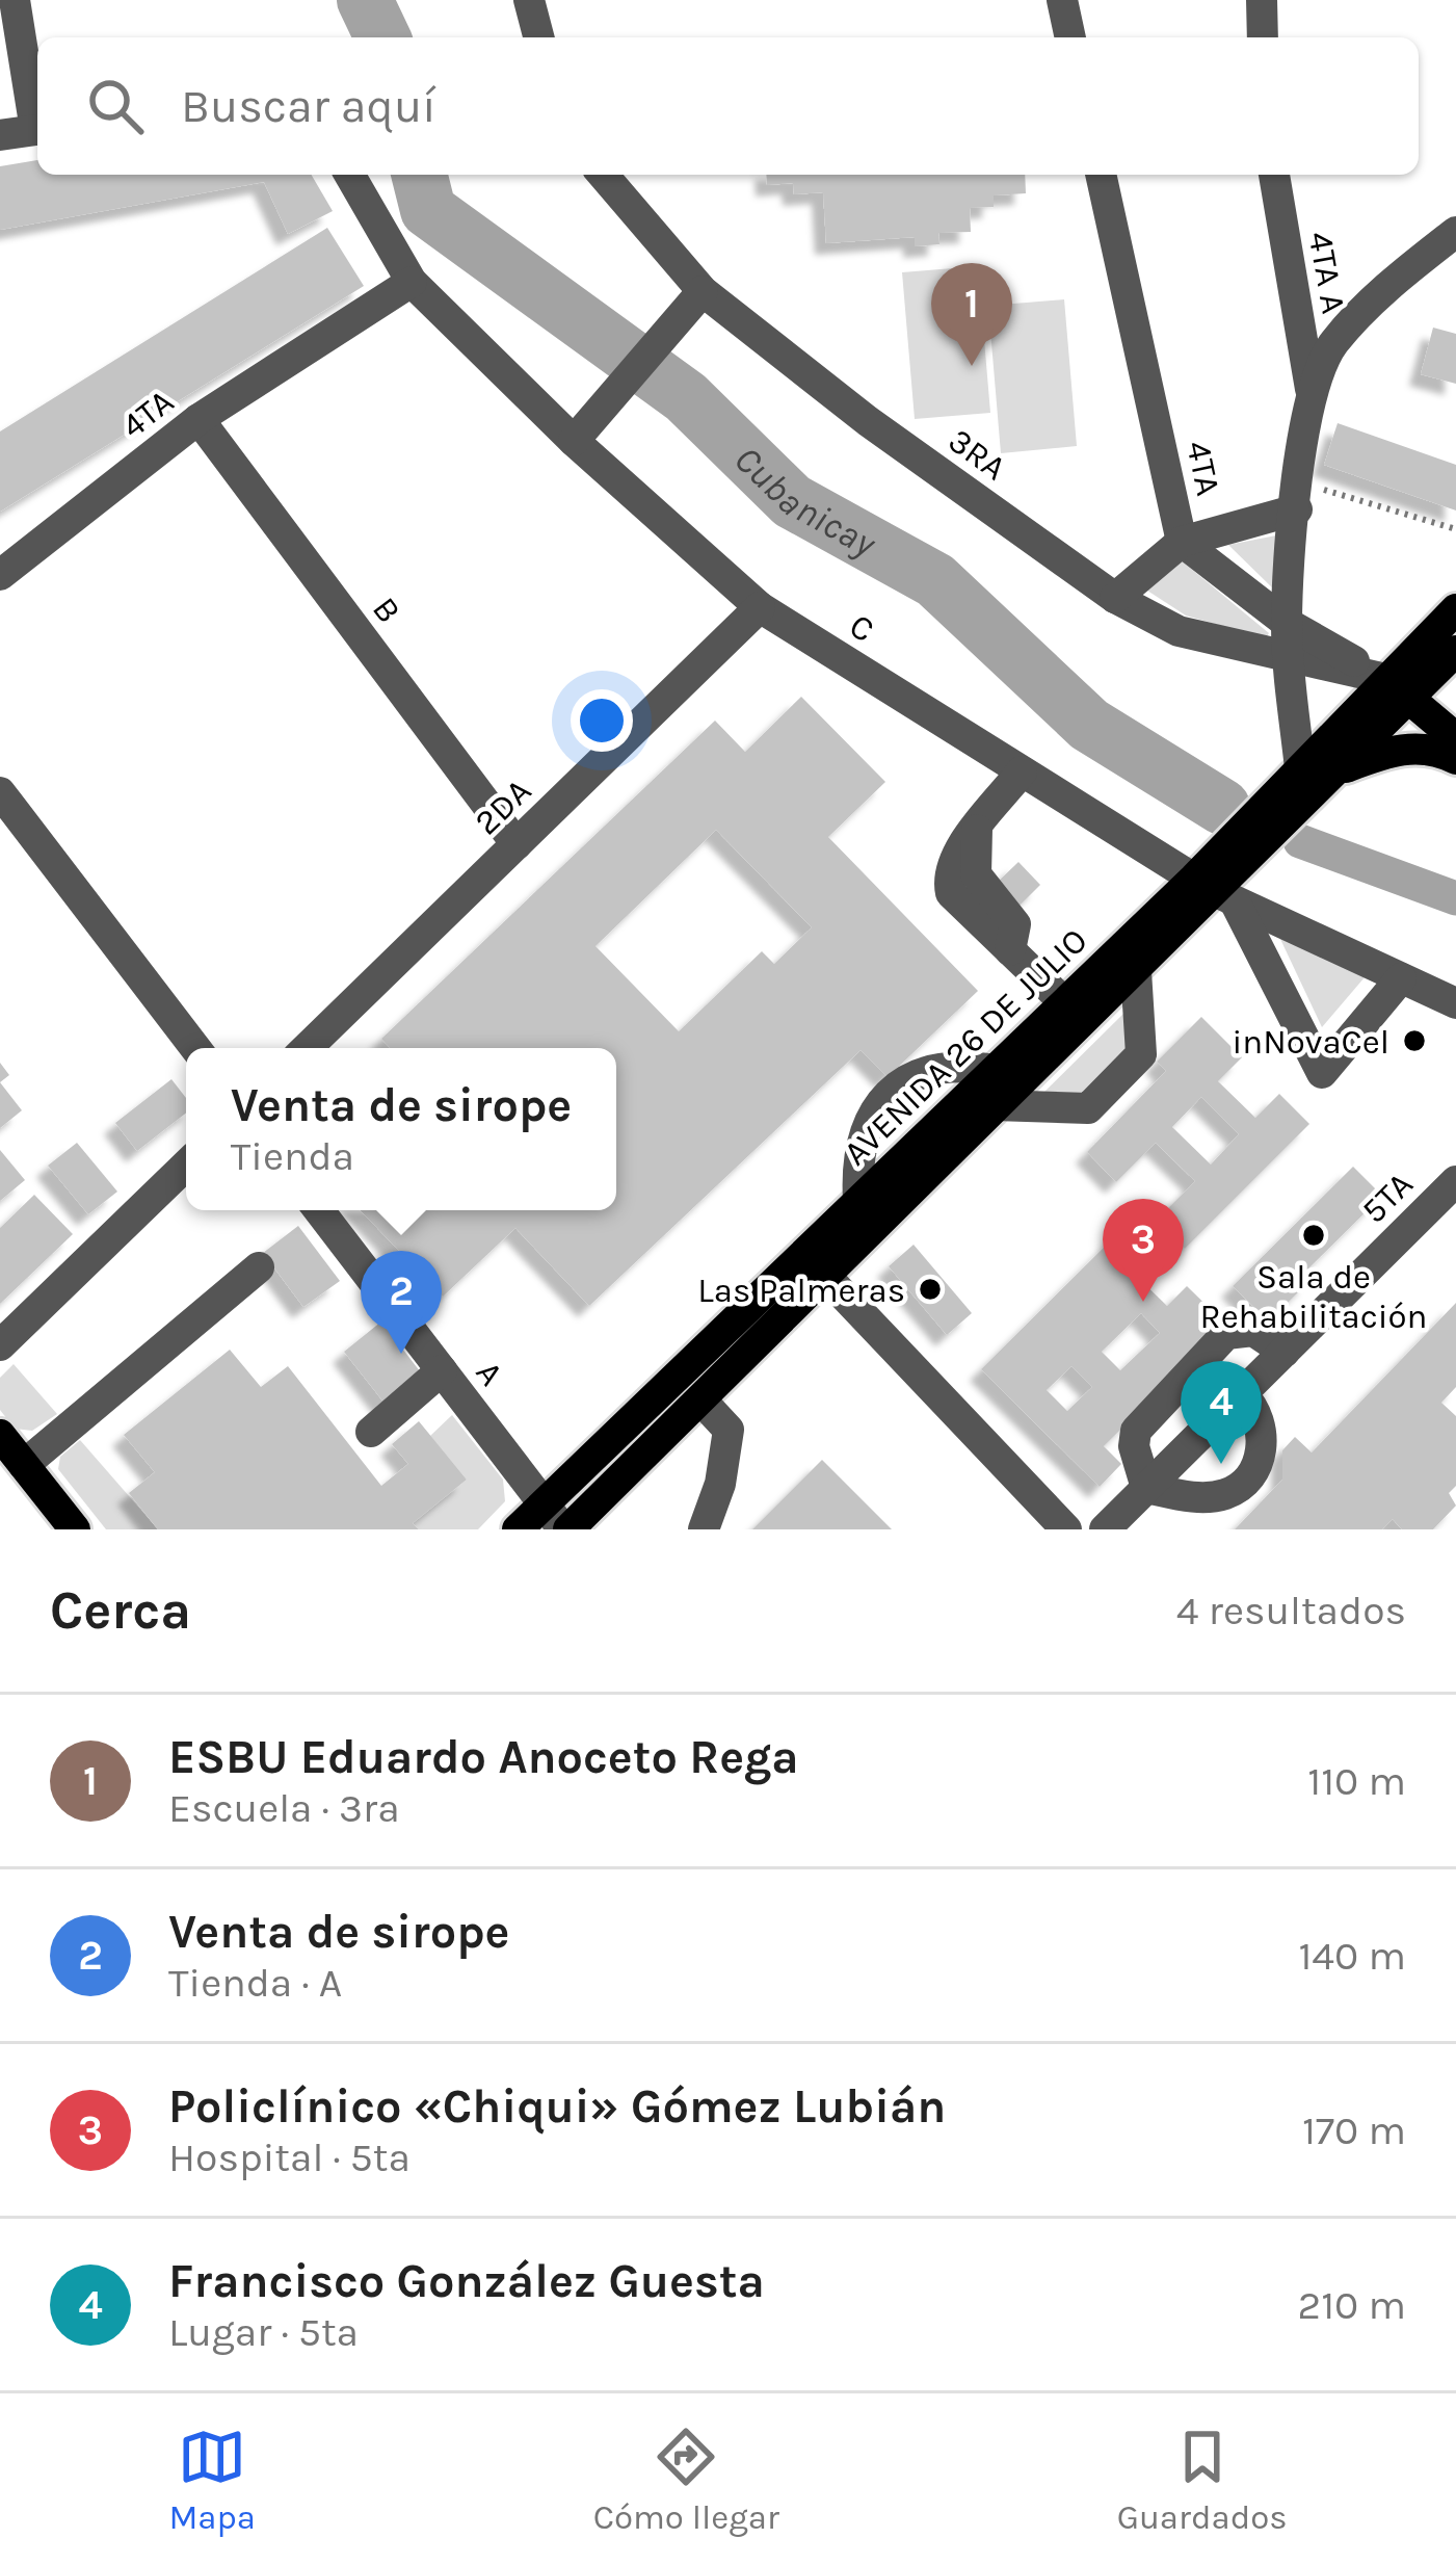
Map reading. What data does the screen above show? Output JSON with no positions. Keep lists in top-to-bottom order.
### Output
{
  "streets": {
    "main road": ["AVENIDA 26 DE JULIO"],
    "street": [
      "4TA A",
      "4TA",
      "3RA",
      "B",
      "C",
      "2DA",
      "5TA",
      "A"
    ]
  },
  "crossings": [
    ["4TA", "3RA"],
    ["4TA", "B"],
    ["4TA", "C"],
    ["4TA", "AVENIDA 26 DE JULIO"],
    ["3RA", "AVENIDA 26 DE JULIO"],
    ["B", "2DA"],
    ["C", "2DA"],
    ["C", "AVENIDA 26 DE JULIO"],
    ["AVENIDA 26 DE JULIO", "A"]
  ],
  "water": ["Cubanicay"],
  "places": ["inNovaCel", "Sala de Rehabilitación", "Las Palmeras"],
  "page": {
    "search": "Buscar aquí",
    "pins": [
      "1",
      "3",
      "2",
      "4"
    ],
    "popup": ["Venta de sirope", "Tienda"],
    "heading": ["Cerca", "4 resultados"],
    "list": [
      {
        "mark": "1",
        "name": "ESBU Eduardo Anoceto Rega",
        "note": "Escuela · 3ra",
        "value": "110 m"
      },
      {
        "mark": "2",
        "name": "Venta de sirope",
        "note": "Tienda · A",
        "value": "140 m"
      },
      {
        "mark": "3",
        "name": "Policlínico «Chiqui» Gómez Lubián",
        "note": "Hospital · 5ta",
        "value": "170 m"
      },
      {
        "mark": "4",
        "name": "Francisco González Guesta",
        "note": "Lugar · 5ta",
        "value": "210 m"
      }
    ],
    "nav": ["Mapa", "Cómo llegar", "Guardados"]
  }
}
